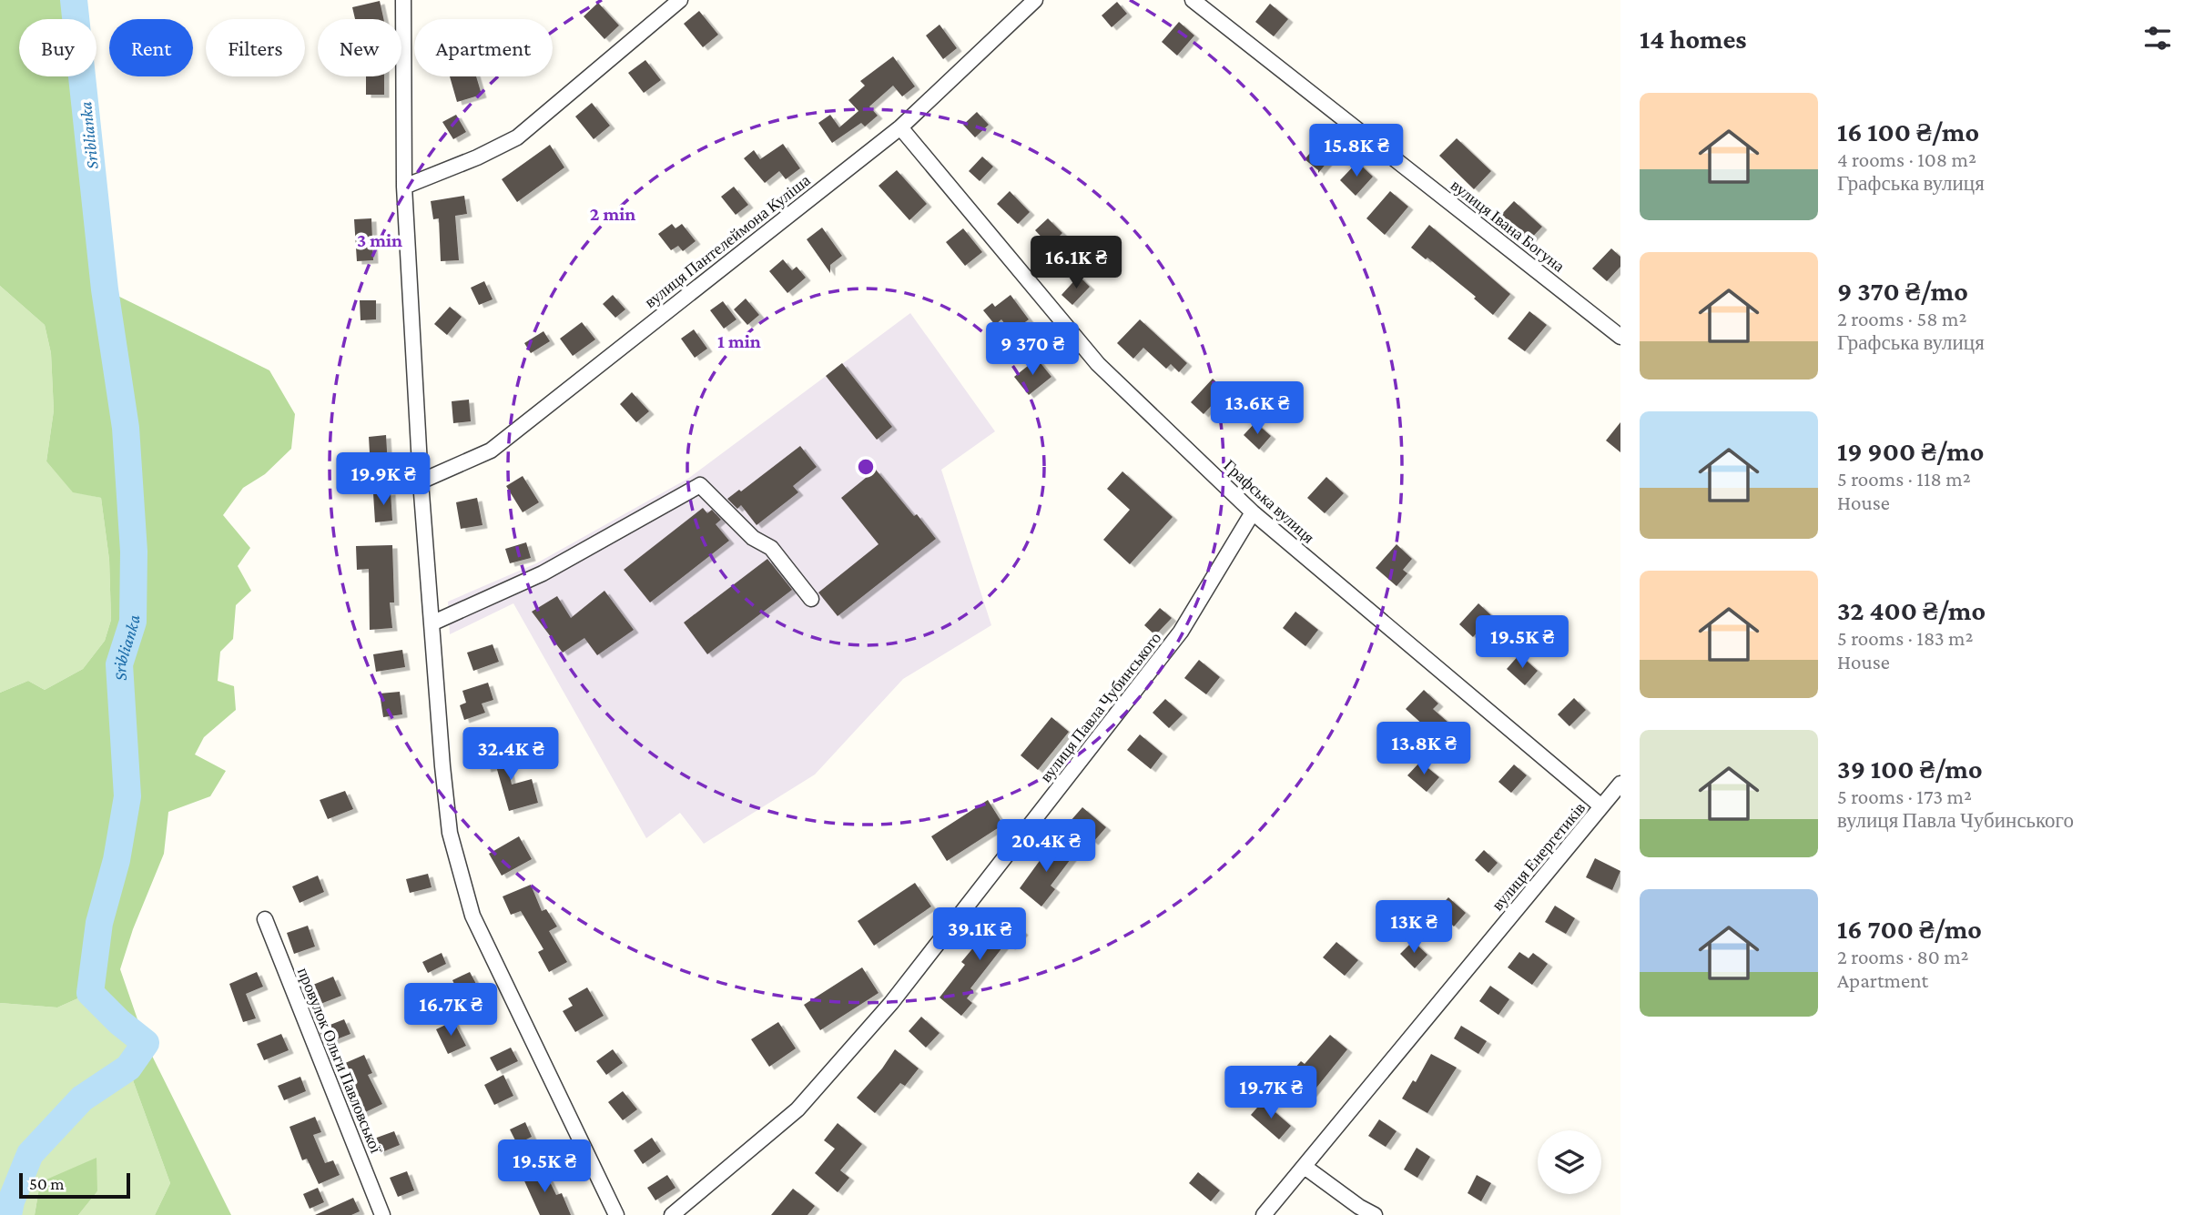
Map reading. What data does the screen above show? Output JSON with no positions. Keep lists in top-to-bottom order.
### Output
{
  "streets": {
    "street": [
      "вулиця Івана Богуна",
      "вулиця Пантелеймона Куліша",
      "Графська вулиця",
      "вулиця Павла Чубинського",
      "вулиця Енергетиків",
      "провулок Ольги Павловської"
    ]
  },
  "crossings": [
    ["вулиця Пантелеймона Куліша", "Графська вулиця"],
    ["Графська вулиця", "вулиця Павла Чубинського"],
    ["Графська вулиця", "вулиця Енергетиків"]
  ],
  "water": ["Sriblianka"],
  "scale_bar": "50 m",
  "page": {
    "heading": "14 homes",
    "chip": [
      "Buy",
      "Rent",
      "Filters",
      "New",
      "Apartment"
    ],
    "list": [
      {
        "name": "16 100 ₴/mo",
        "note": "4 rooms · 108 m² · Графська вулиця"
      },
      {
        "name": "9 370 ₴/mo",
        "note": "2 rooms · 58 m² · Графська вулиця"
      },
      {
        "name": "19 900 ₴/mo",
        "note": "5 rooms · 118 m² · House"
      },
      {
        "name": "32 400 ₴/mo",
        "note": "5 rooms · 183 m² · House"
      },
      {
        "name": "39 100 ₴/mo",
        "note": "5 rooms · 173 m² · вулиця Павла Чубинського"
      },
      {
        "name": "16 700 ₴/mo",
        "note": "2 rooms · 80 m² · Apartment"
      }
    ],
    "price": [
      "15.8K ₴",
      "16.1K ₴",
      "9 370 ₴",
      "13.6K ₴",
      "19.9K ₴",
      "19.5K ₴",
      "13.8K ₴",
      "32.4K ₴",
      "20.4K ₴",
      "13K ₴",
      "39.1K ₴",
      "16.7K ₴",
      "19.7K ₴",
      "19.5K ₴"
    ],
    "scale": "50 m"
  },
  "rings": ["2 min", "3 min", "1 min"]
}
